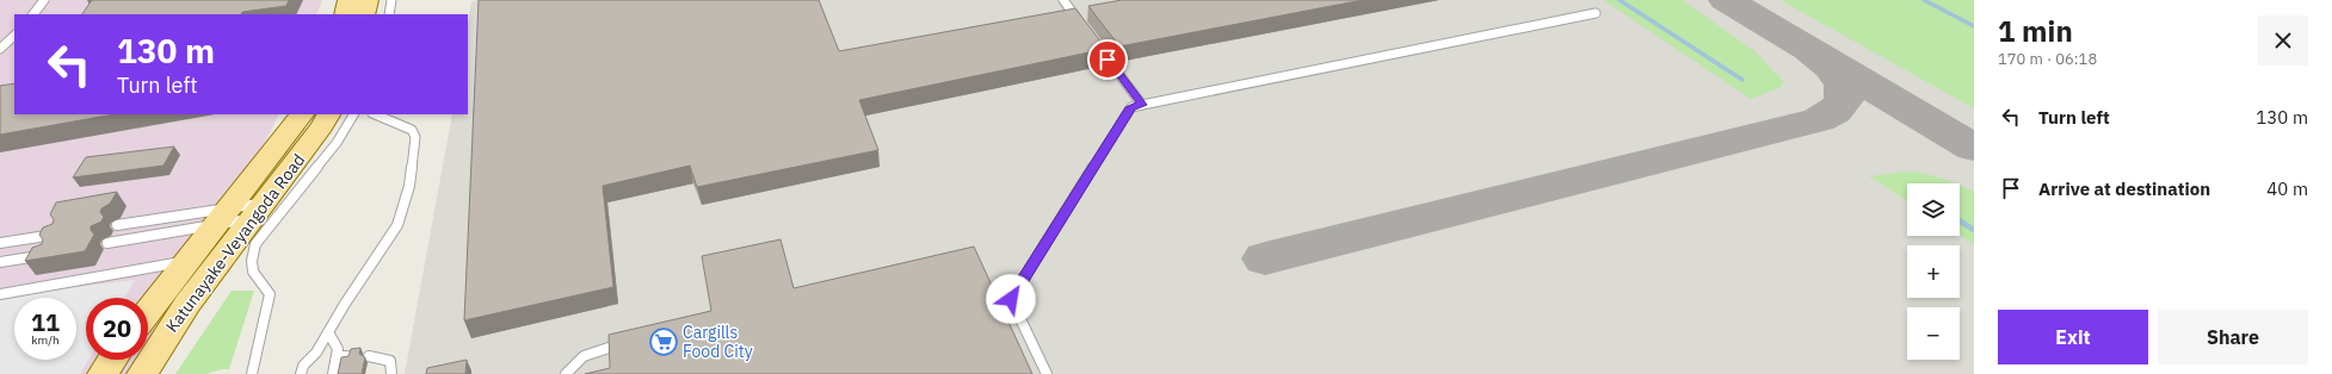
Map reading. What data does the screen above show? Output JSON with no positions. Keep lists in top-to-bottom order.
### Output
{
  "streets": {
    "main road": ["Katunayake-Veyangoda Road"]
  },
  "places": {
    "supermarket": ["Cargills Food City"]
  },
  "page": {
    "heading": ["1 min", "170 m · 06:18"],
    "turn": ["130 m", "Turn left"],
    "list": [
      {
        "name": "Turn left",
        "value": "130 m"
      },
      {
        "name": "Arrive at destination",
        "value": "40 m"
      }
    ],
    "map_buttons": ["+", "−"],
    "speed": "11 km/h",
    "limit": "20",
    "buttons": ["Exit", "Share"]
  }
}
